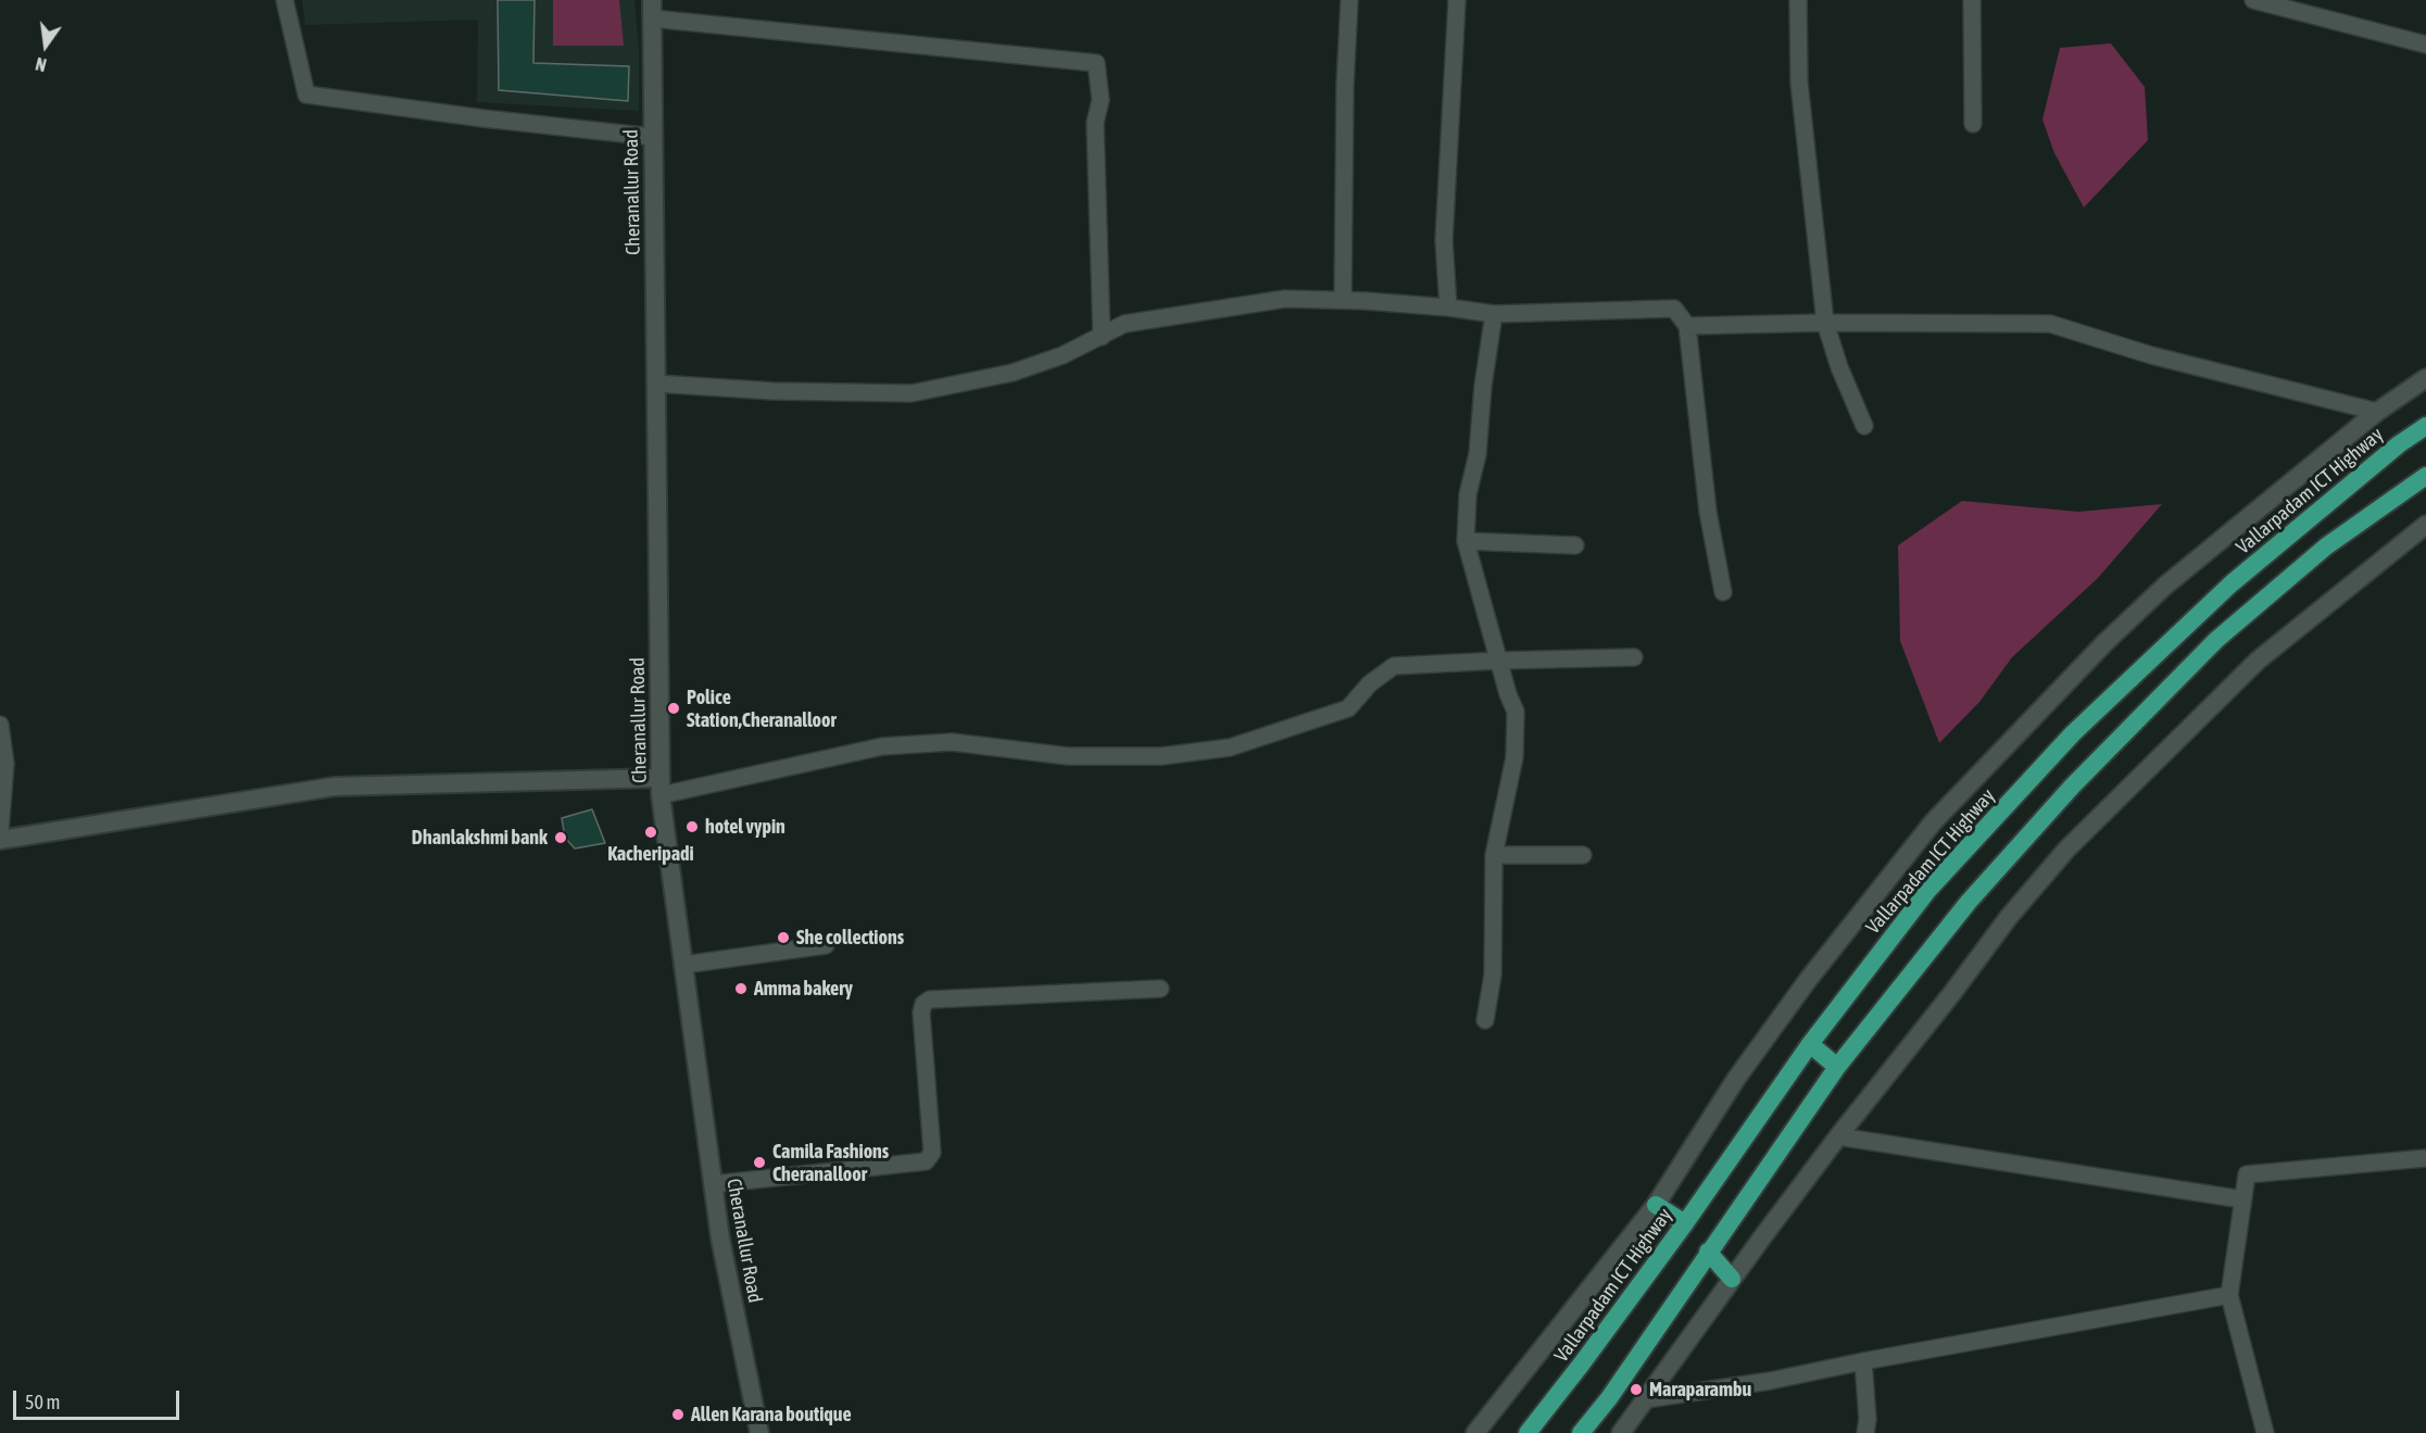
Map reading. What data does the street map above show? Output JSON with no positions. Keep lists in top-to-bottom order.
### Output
{
  "streets": {
    "highway": ["Vallarpadam ICT Highway"],
    "street": ["Cheranallur Road"]
  },
  "places": [
    "Police Station,Cheranalloor",
    "hotel vypin",
    "Kacheripadi",
    "Dhanlakshmi bank",
    "She collections",
    "Amma bakery",
    "Camila Fashions Cheranalloor",
    "Maraparambu",
    "Allen Karana boutique"
  ],
  "scale_bar": "50 m",
  "north": "bottom"
}
